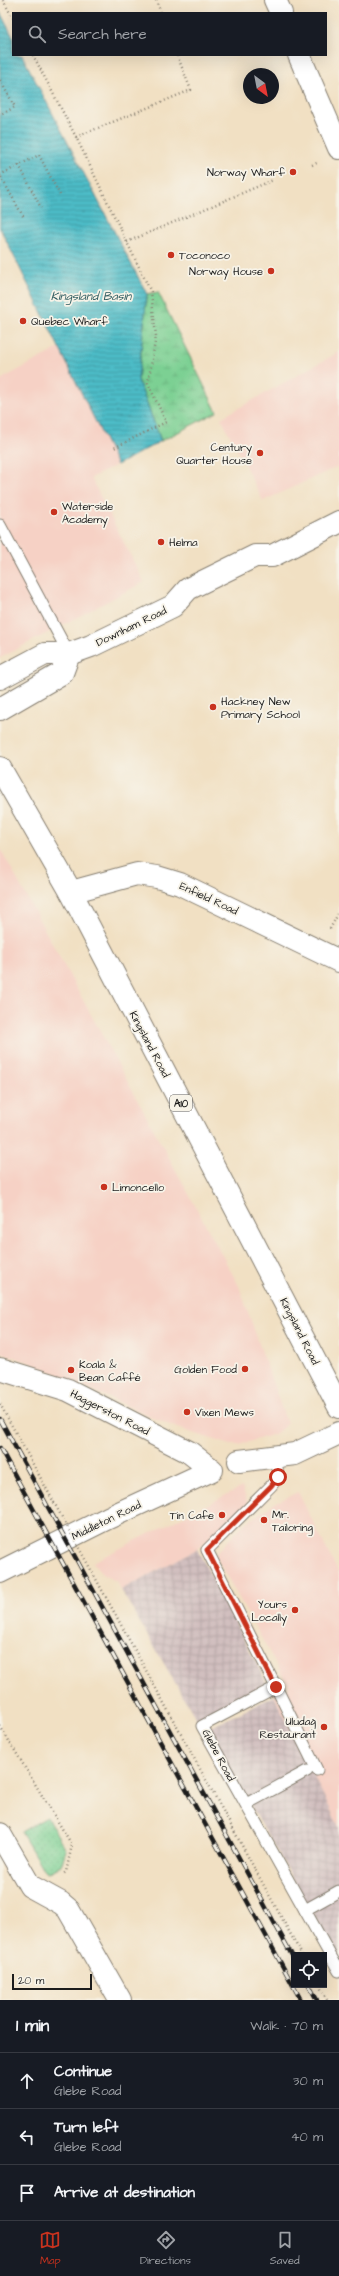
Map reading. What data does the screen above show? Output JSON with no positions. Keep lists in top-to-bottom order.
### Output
{
  "streets": {
    "main road": [
      "Downham Road",
      "Enfield Road",
      "Kingsland Road",
      "A10",
      "Haggerston Road",
      "Middleton Road"
    ],
    "lane": ["Glebe Road"]
  },
  "crossings": [
    ["Enfield Road", "Kingsland Road"],
    ["Haggerston Road", "Middleton Road"]
  ],
  "water": ["Kingsland Basin"],
  "places": [
    "Norway Wharf",
    "Toconoco",
    "Norway House",
    "Quebec Wharf",
    "Century Quarter House",
    "Waterside Academy",
    "Helma",
    "Hackney New Primary School",
    "Limoncello",
    "Golden Food",
    "Koala & Bean Caffé",
    "Vixen Mews",
    "Tin Cafe",
    "Mr. Tailoring",
    "Yours Locally",
    "Uludağ Restaurant"
  ],
  "scale_bar": "20 m",
  "north": "bottom right",
  "page": {
    "search": "Search here",
    "scale": "20 m",
    "heading": ["1 min", "Walk · 70 m"],
    "list": [
      ["Continue", "Glebe Road", "30 m"],
      ["Turn left", "Glebe Road", "40 m"],
      "Arrive at destination"
    ],
    "nav": ["Map", "Directions", "Saved"]
  }
}
